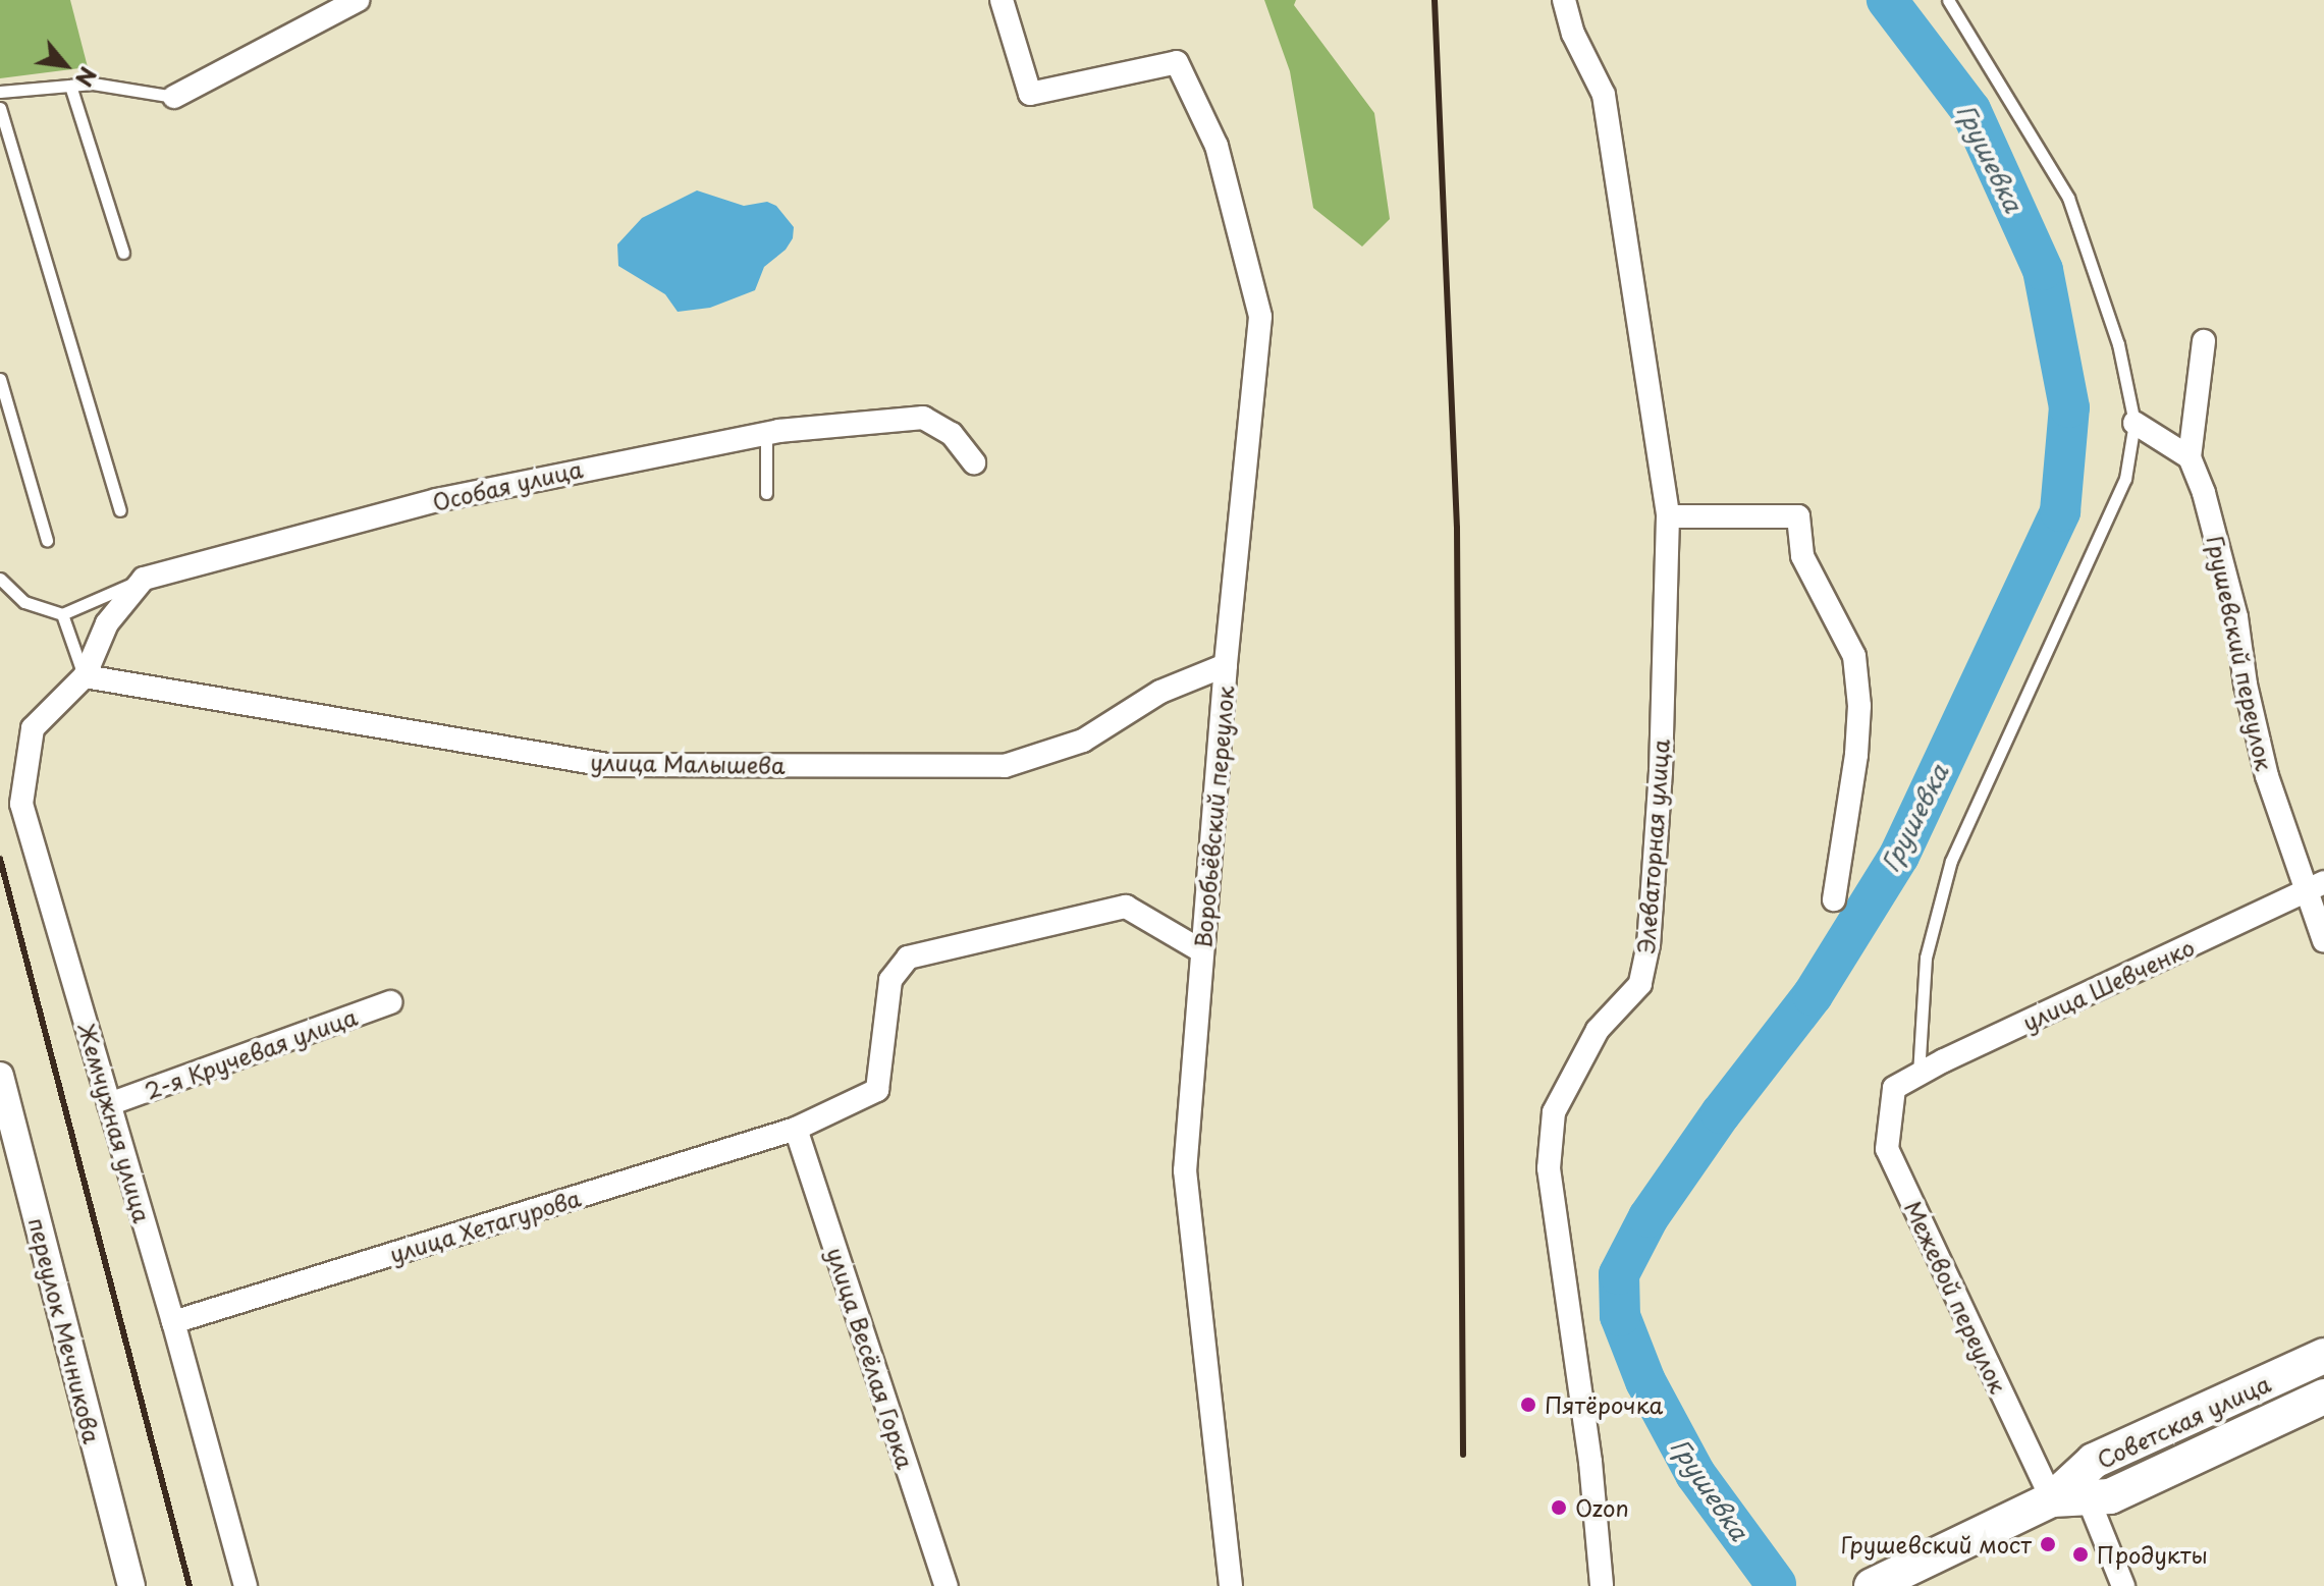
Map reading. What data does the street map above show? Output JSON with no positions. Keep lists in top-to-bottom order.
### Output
{
  "streets": {
    "main road": ["Советская улица"],
    "street": [
      "Особая улица",
      "Грушевский переулок",
      "улица Малышева",
      "Воробьёвский переулок",
      "Элеваторная улица",
      "улица Шевченко",
      "2-я Кручевая улица",
      "Жемчужная улица",
      "улица Хетагурова",
      "Межевой переулок",
      "переулок Мечникова",
      "улица Весёлая Горка"
    ]
  },
  "crossings": [
    ["Грушевский переулок", "улица Шевченко"],
    ["улица Малышева", "Воробьёвский переулок"],
    ["улица Малышева", "Жемчужная улица"],
    ["Воробьёвский переулок", "улица Хетагурова"],
    ["улица Шевченко", "Межевой переулок"],
    ["2-я Кручевая улица", "Жемчужная улица"],
    ["Жемчужная улица", "улица Хетагурова"],
    ["улица Хетагурова", "улица Весёлая Горка"],
    ["Межевой переулок", "Советская улица"]
  ],
  "water": ["Грушевка"],
  "places": [
    "Пятёрочка",
    "Ozon",
    "Грушевский мост",
    "Продукты"
  ],
  "north": "bottom right"
}
